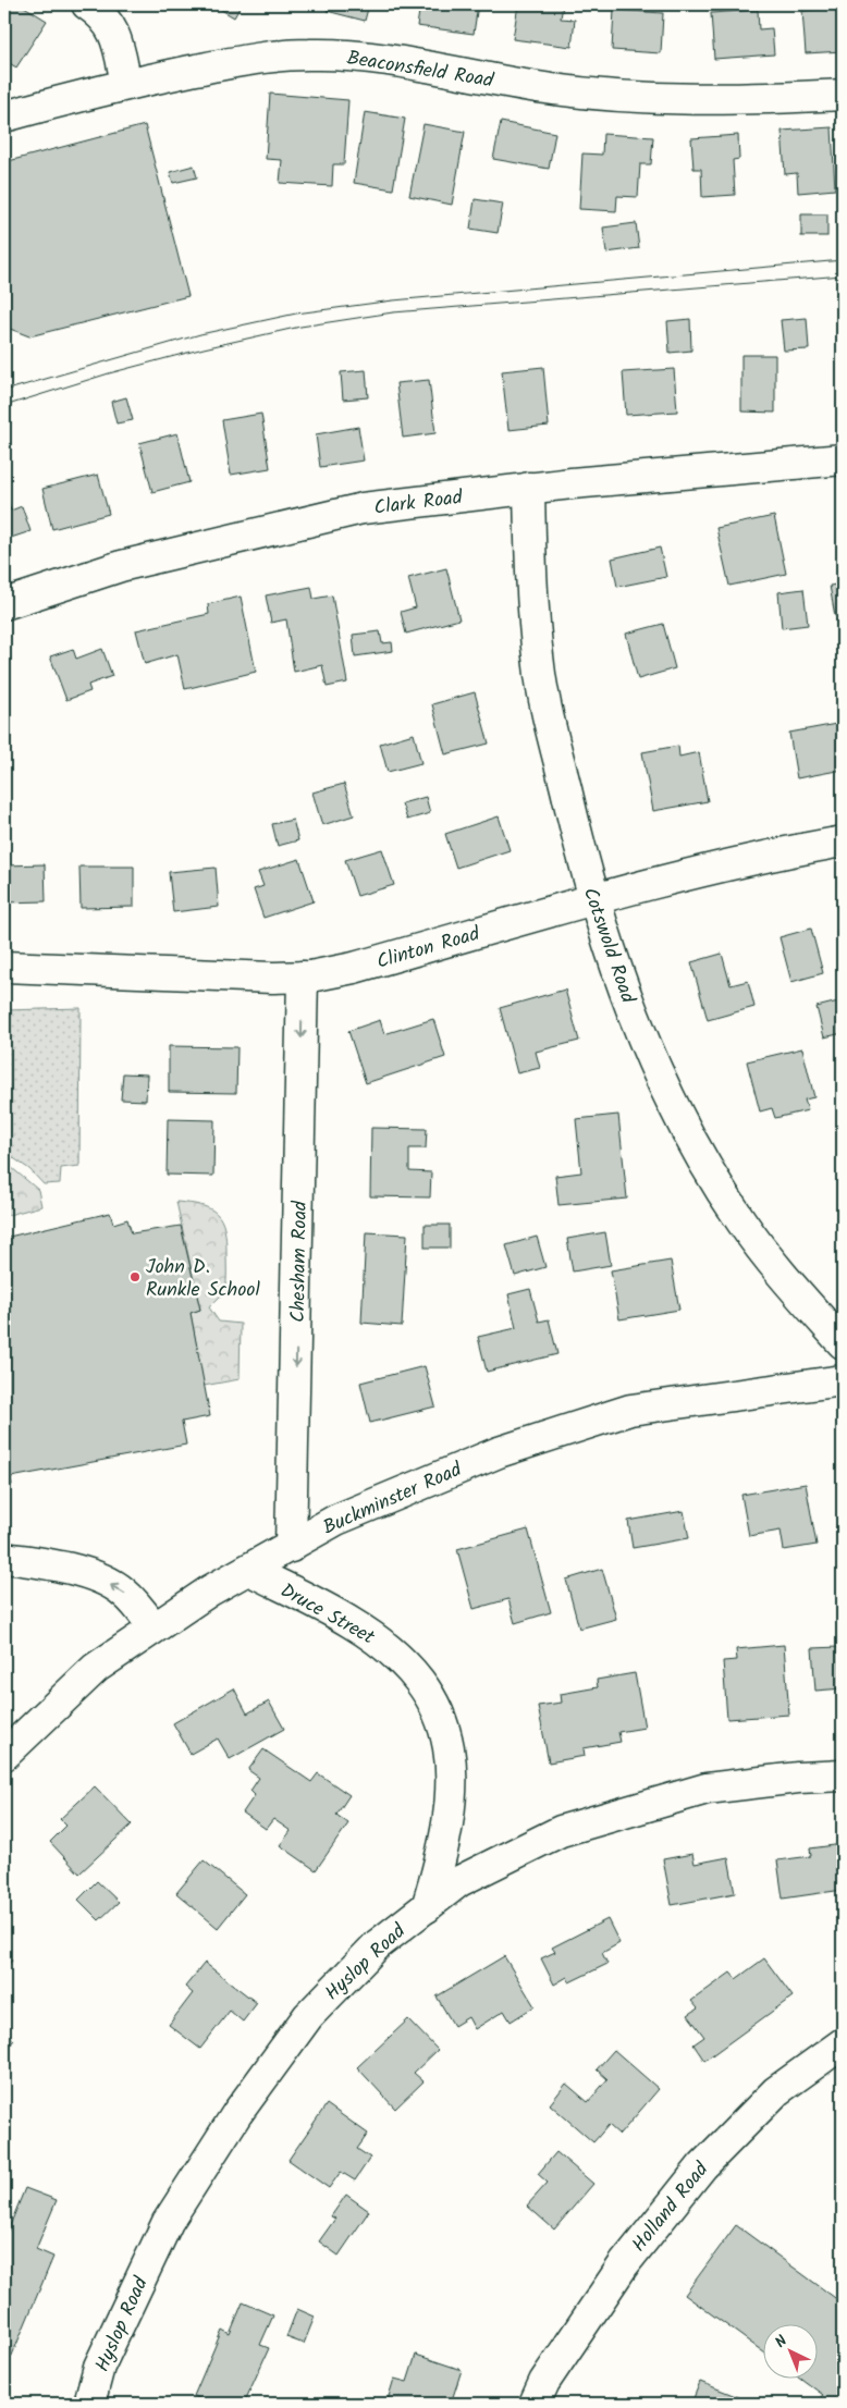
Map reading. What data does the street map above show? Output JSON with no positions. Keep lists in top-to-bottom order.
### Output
{
  "streets": {
    "street": [
      "Beaconsfield Road",
      "Clark Road",
      "Cotswold Road",
      "Clinton Road",
      "Chesham Road",
      "Buckminster Road",
      "Druce Street",
      "Hyslop Road",
      "Holland Road"
    ]
  },
  "crossings": [
    ["Clark Road", "Cotswold Road"],
    ["Cotswold Road", "Clinton Road"],
    ["Clinton Road", "Chesham Road"],
    ["Chesham Road", "Buckminster Road"],
    ["Buckminster Road", "Druce Street"],
    ["Druce Street", "Hyslop Road"]
  ],
  "one_way": ["Chesham Road"],
  "places": ["John D. Runkle School"],
  "north": "top left"
}
